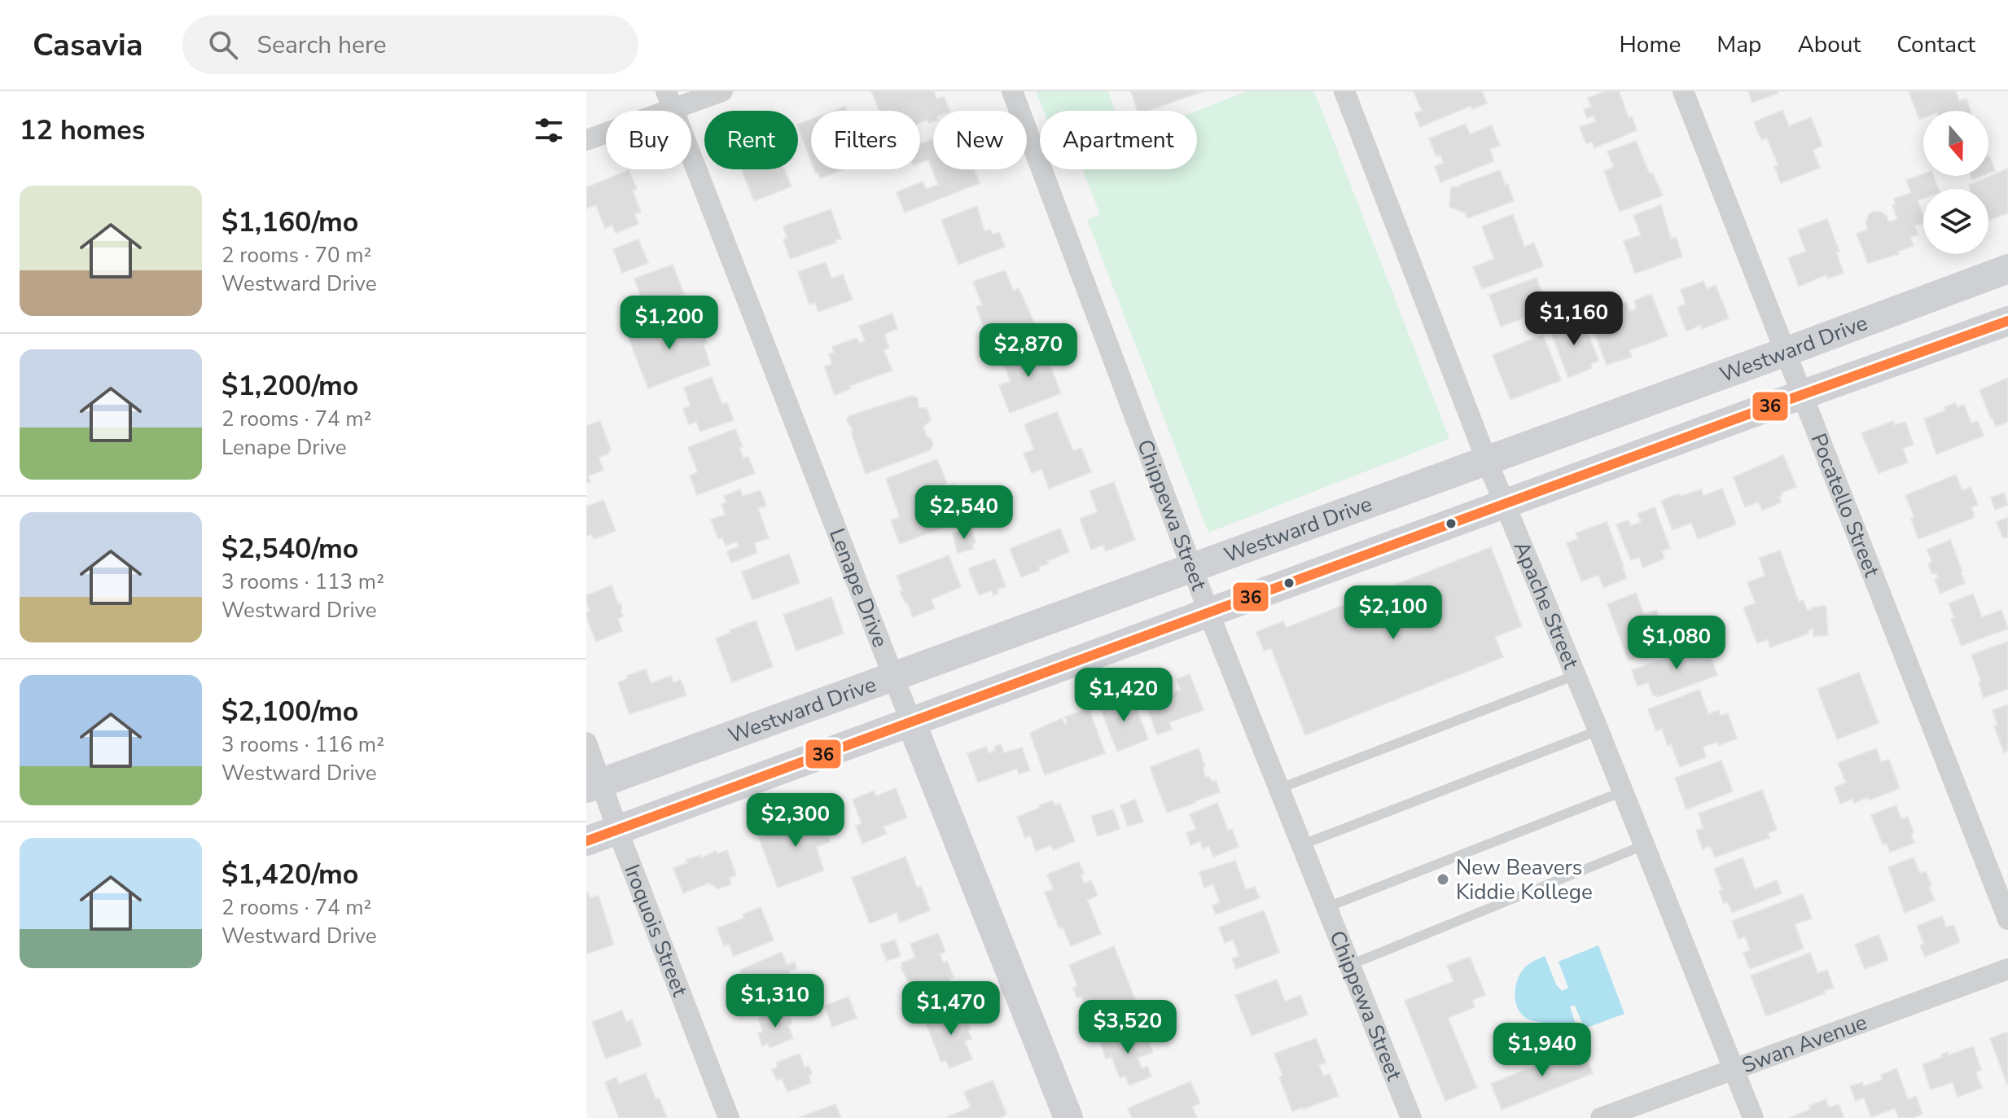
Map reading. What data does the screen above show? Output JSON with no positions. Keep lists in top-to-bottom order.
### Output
{
  "streets": {
    "street": [
      "Westward Drive",
      "Pocatello Street",
      "Chippewa Street",
      "Lenape Drive",
      "Apache Street",
      "Iroquois Street",
      "Swan Avenue"
    ]
  },
  "crossings": [
    ["Westward Drive", "Pocatello Street"],
    ["Westward Drive", "Chippewa Street"],
    ["Westward Drive", "Lenape Drive"],
    ["Westward Drive", "Apache Street"],
    ["Westward Drive", "Iroquois Street"],
    ["Apache Street", "Swan Avenue"]
  ],
  "places": ["New Beavers Kiddie Kollege"],
  "lines": ["transit line 36"],
  "north": "bottom",
  "page": {
    "header": "Casavia",
    "search": "Search here",
    "nav": [
      "Home",
      "Map",
      "About",
      "Contact"
    ],
    "heading": "12 homes",
    "chip": [
      "Buy",
      "Rent",
      "Filters",
      "New",
      "Apartment"
    ],
    "list": [
      {
        "name": "$1,160/mo",
        "note": "2 rooms · 70 m² · Westward Drive"
      },
      {
        "name": "$1,200/mo",
        "note": "2 rooms · 74 m² · Lenape Drive"
      },
      {
        "name": "$2,540/mo",
        "note": "3 rooms · 113 m² · Westward Drive"
      },
      {
        "name": "$2,100/mo",
        "note": "3 rooms · 116 m² · Westward Drive"
      },
      {
        "name": "$1,420/mo",
        "note": "2 rooms · 74 m² · Westward Drive"
      }
    ],
    "price": [
      "$1,160",
      "$1,200",
      "$2,870",
      "$2,540",
      "$2,100",
      "$1,080",
      "$1,420",
      "$2,300",
      "$1,310",
      "$1,470",
      "$3,520",
      "$1,940"
    ]
  }
}
